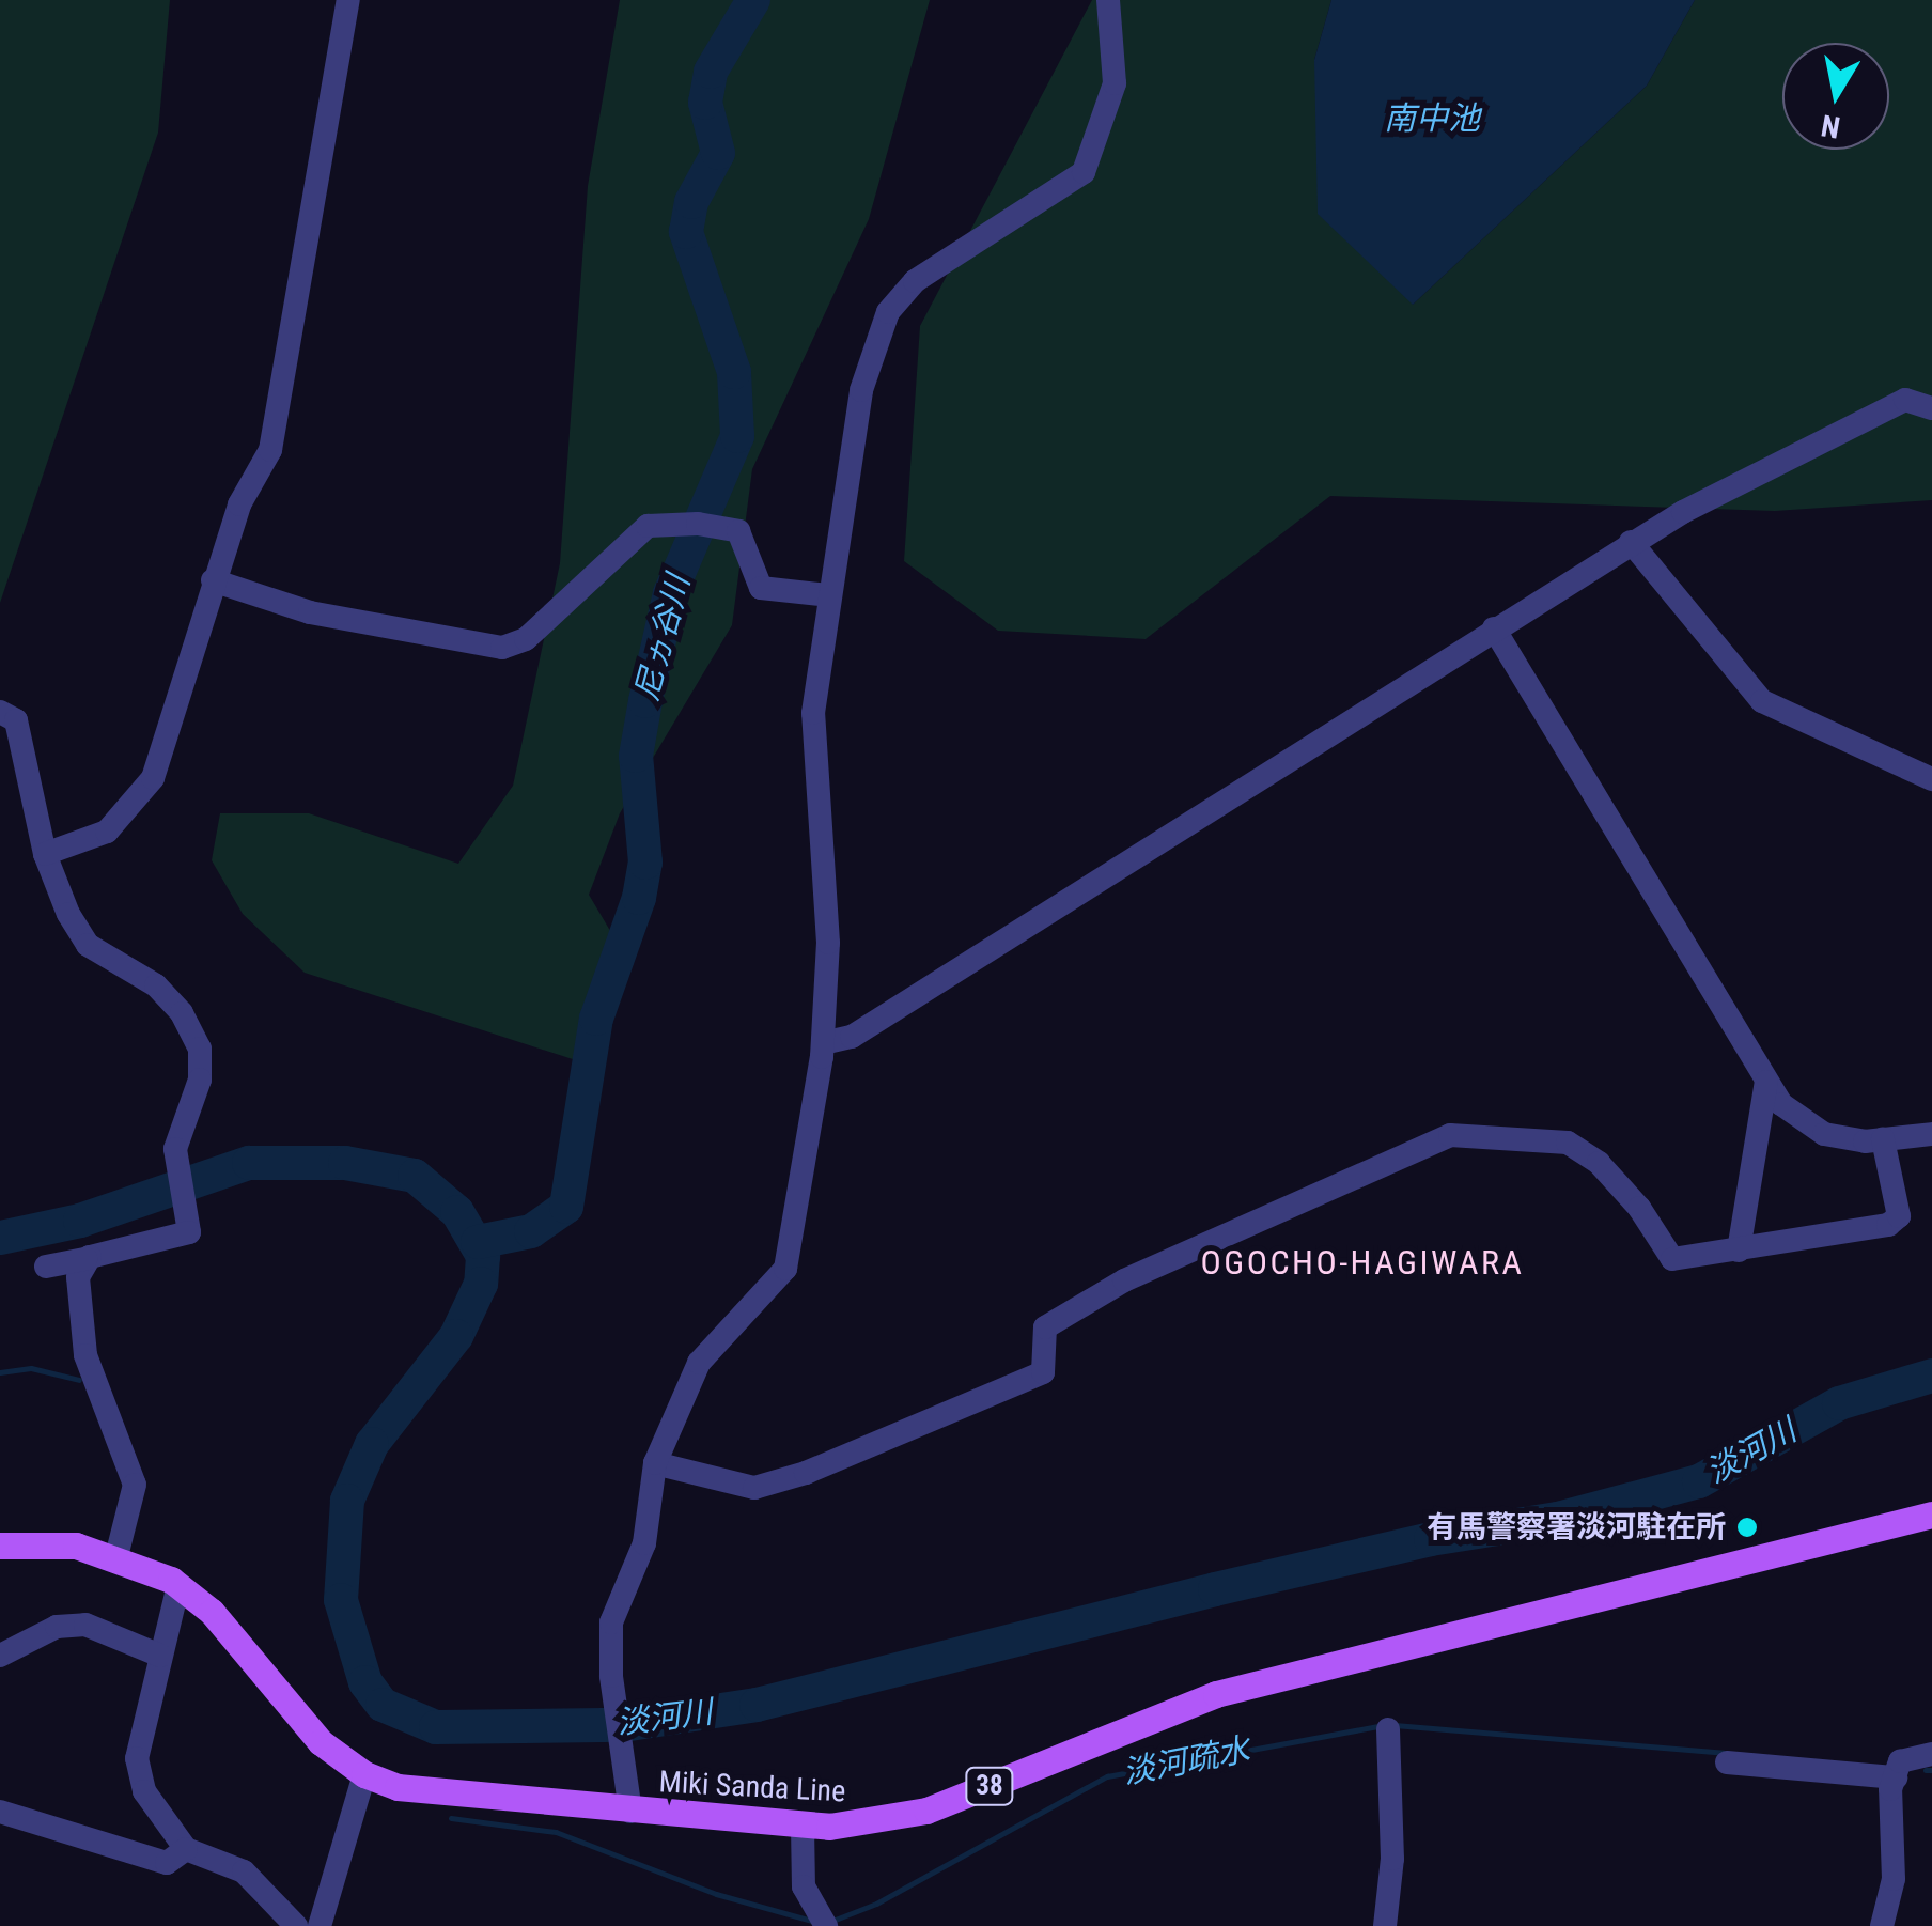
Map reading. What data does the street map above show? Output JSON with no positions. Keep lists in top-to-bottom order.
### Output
{
  "streets": {
    "main road": ["38", "Miki Sanda Line"]
  },
  "districts": ["OGOCHO-HAGIWARA"],
  "water": [
    "南中池",
    "尼ヵ谷川",
    "淡河川",
    "淡河疏水"
  ],
  "places": ["有馬警察署淡河駐在所"],
  "north": "bottom"
}
